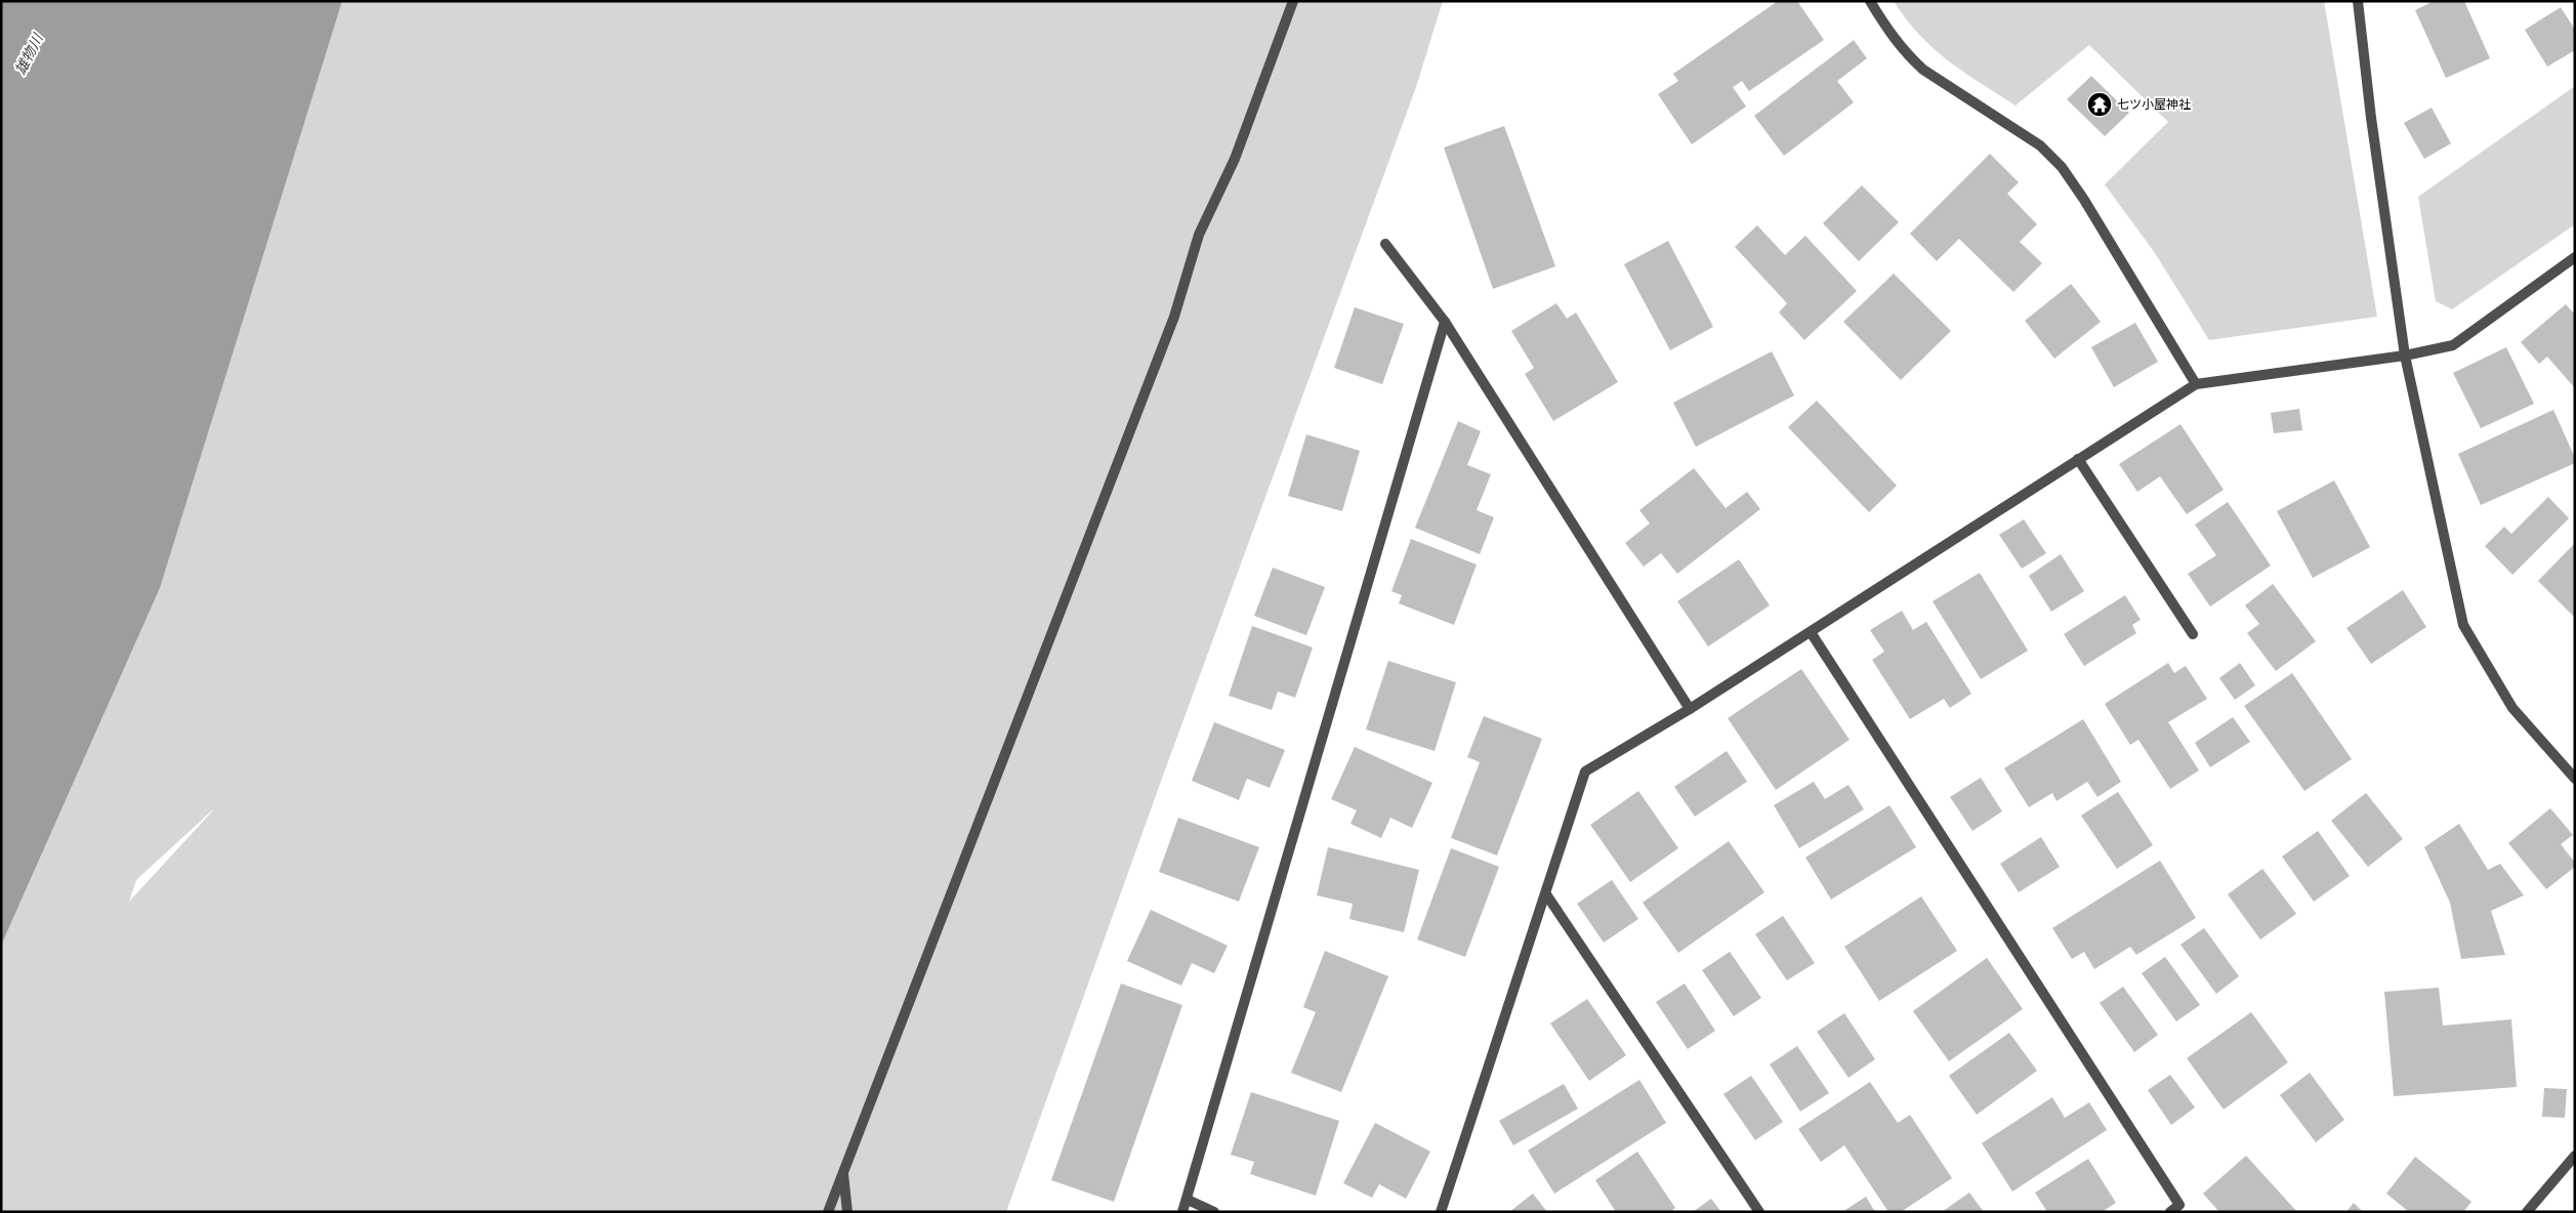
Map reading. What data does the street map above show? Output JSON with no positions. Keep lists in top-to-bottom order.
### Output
{
  "water": ["雄物川"],
  "places": {
    "temple": ["七ツ小屋神社"]
  }
}
